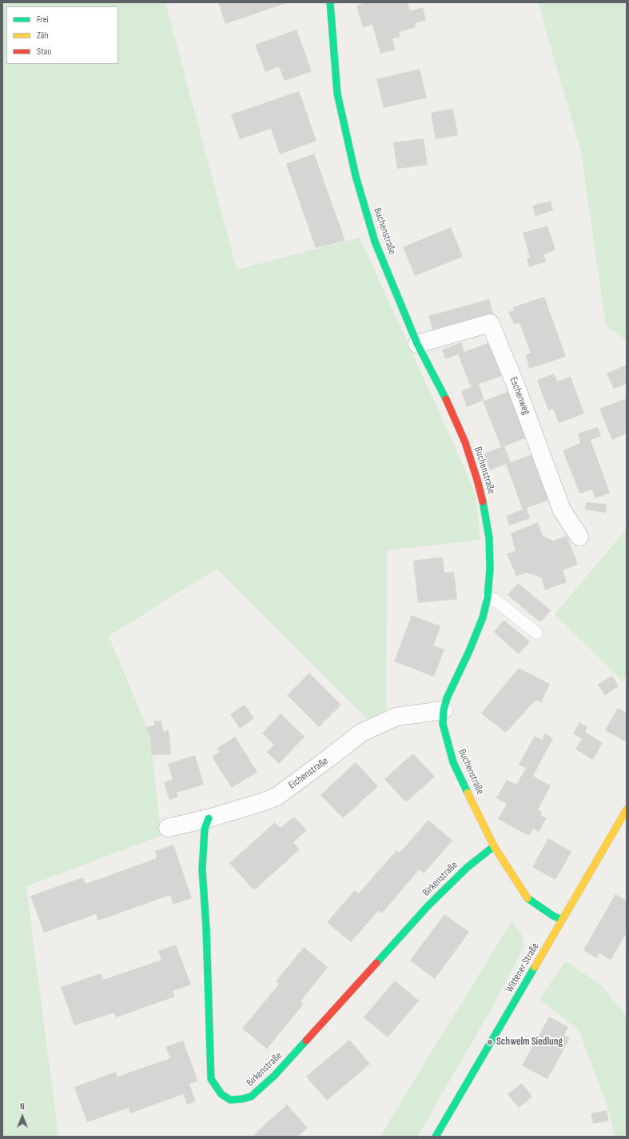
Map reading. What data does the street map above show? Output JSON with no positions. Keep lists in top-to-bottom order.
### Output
{
  "streets": {
    "street": [
      "Buchenstraße",
      "Eschenweg",
      "Eichenstraße",
      "Birkenstraße",
      "Wittener Straße"
    ]
  },
  "crossings": [
    ["Buchenstraße", "Eschenweg"],
    ["Buchenstraße", "Eichenstraße"],
    ["Buchenstraße", "Birkenstraße"],
    ["Buchenstraße", "Wittener Straße"],
    ["Eichenstraße", "Birkenstraße"]
  ],
  "places": ["Schwelm Siedlung"],
  "legend": ["Frei", "Zäh", "Stau"],
  "north": "top"
}
